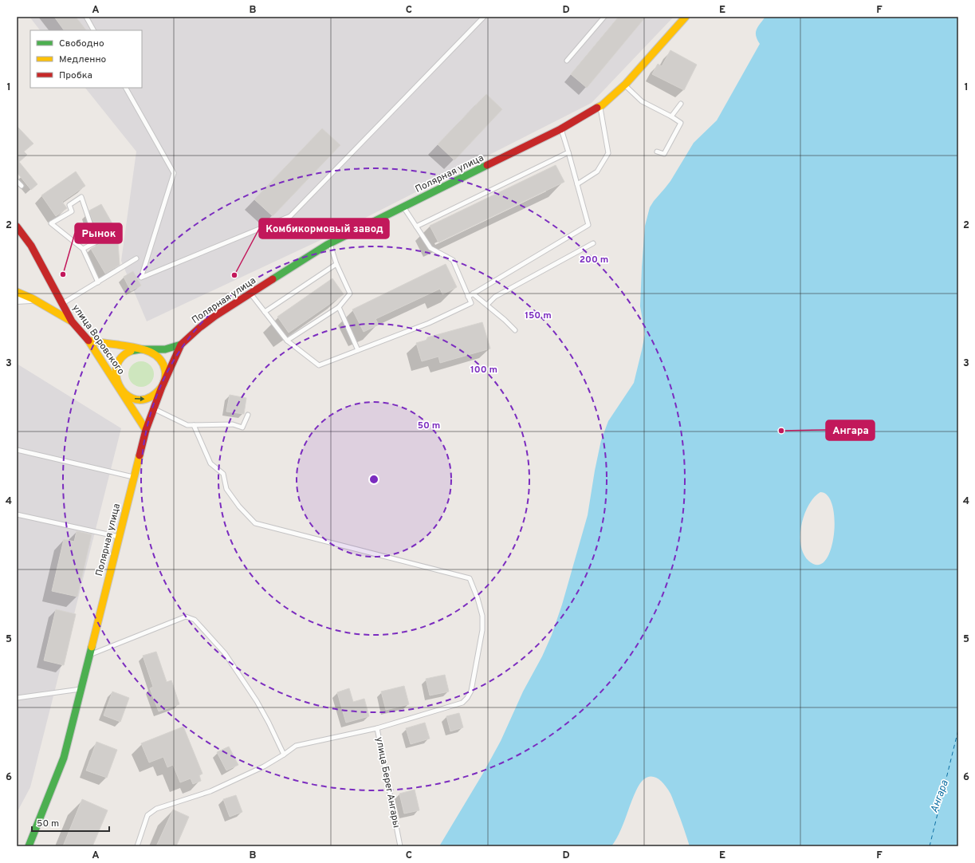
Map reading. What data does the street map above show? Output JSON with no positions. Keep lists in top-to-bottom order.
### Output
{
  "streets": {
    "main road": ["Полярная улица", "улица Воровского"],
    "lane": ["улица Берег Ангары"]
  },
  "crossings": [
    ["Полярная улица", "улица Воровского"]
  ],
  "water": ["Ангара"],
  "places": ["Рынок", "Комбикормовый завод", "Ангара"],
  "legend": ["Свободно", "Медленно", "Пробка"],
  "scale_bar": "50 m",
  "grid": {
    "columns": [
      "A",
      "B",
      "C",
      "D",
      "E",
      "F"
    ],
    "rows": [
      "1",
      "2",
      "3",
      "4",
      "5",
      "6"
    ]
  },
  "rings": [
    "200 m",
    "150 m",
    "100 m",
    "50 m"
  ]
}
